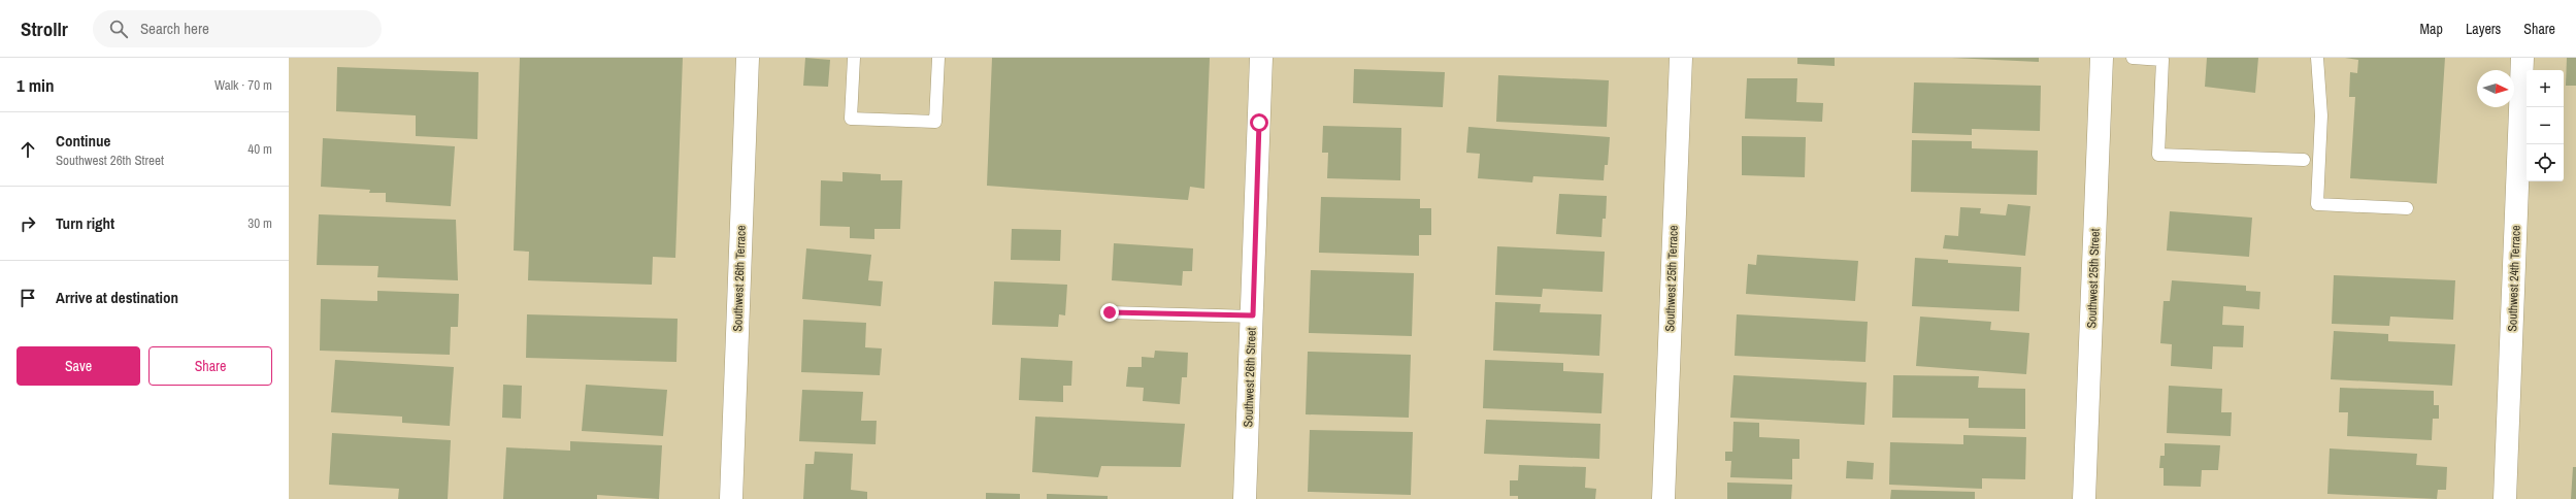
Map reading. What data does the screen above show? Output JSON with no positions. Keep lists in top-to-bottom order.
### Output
{
  "streets": {
    "street": [
      "Southwest 26th Terrace",
      "Southwest 25th Terrace",
      "Southwest 25th Street",
      "Southwest 24th Terrace",
      "Southwest 26th Street"
    ]
  },
  "north": "right",
  "page": {
    "header": "Strollr",
    "search": "Search here",
    "nav": ["Map", "Layers", "Share"],
    "heading": ["1 min", "Walk · 70 m"],
    "map_buttons": ["+", "−"],
    "list": [
      ["Continue", "Southwest 26th Street", "40 m"],
      ["Turn right", "30 m"],
      "Arrive at destination"
    ],
    "buttons": ["Save", "Share"]
  }
}
